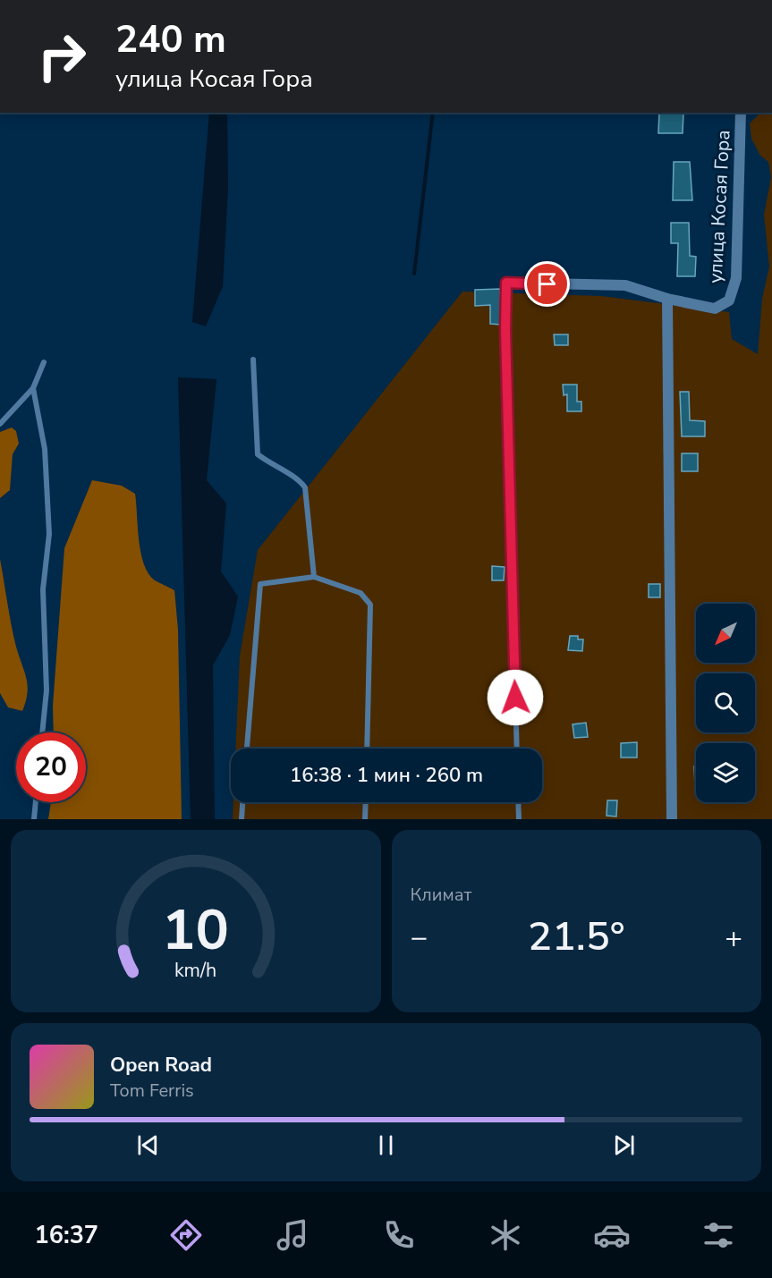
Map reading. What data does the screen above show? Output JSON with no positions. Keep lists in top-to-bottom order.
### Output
{
  "streets": {
    "street": ["улица Косая Гора"]
  },
  "north": "bottom left",
  "page": {
    "turn": ["240 m", "улица Косая Гора"],
    "limit": "20",
    "trip": "16:38 · 1 мин · 260 m",
    "tile": "Климат",
    "heat": ["−", "21.5°", "+"],
    "song": ["Open Road", "Tom Ferris"],
    "tabs": "16:37",
    "gauge": ["10", "km/h"]
  }
}
